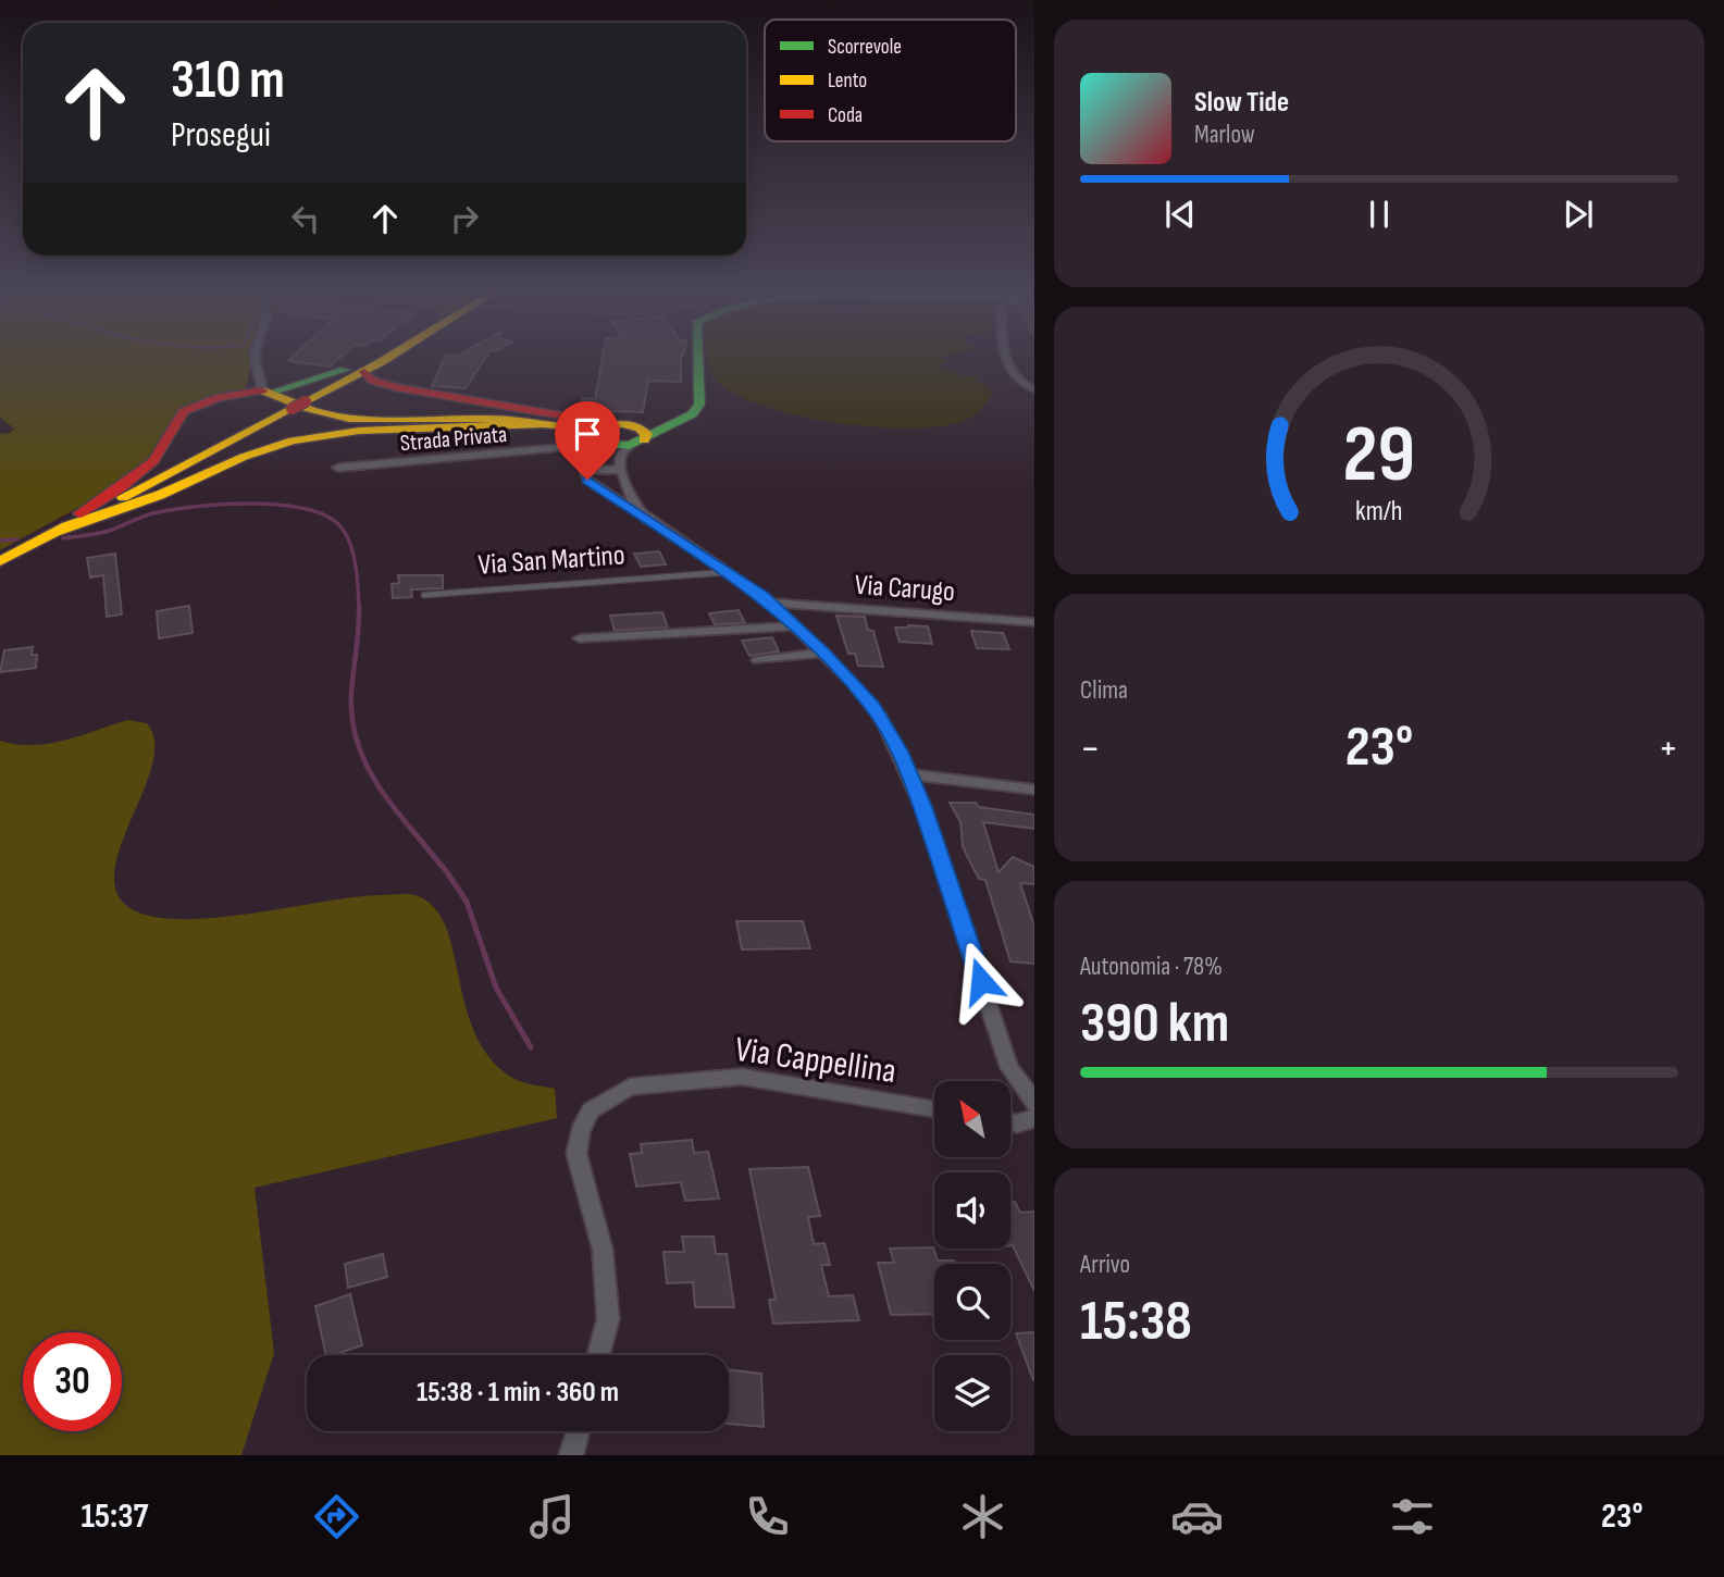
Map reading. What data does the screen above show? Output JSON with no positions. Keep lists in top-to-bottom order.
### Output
{
  "streets": {
    "street": [
      "Strada Privata",
      "Via San Martino",
      "Via Carugo",
      "Via Cappellina"
    ]
  },
  "crossings": [
    ["Via San Martino", "Via Carugo"]
  ],
  "legend": ["Scorrevole", "Lento", "Coda"],
  "north": "top left",
  "page": {
    "turn": ["310 m", "Prosegui"],
    "song": ["Slow Tide", "Marlow"],
    "tile": [
      "Clima",
      ["Autonomia · 78%", "390 km"],
      ["Arrivo", "15:38"]
    ],
    "heat": ["−", "23°", "+"],
    "limit": "30",
    "trip": "15:38 · 1 min · 360 m",
    "tabs": ["15:37", "23°"],
    "gauge": ["29", "km/h"]
  }
}
